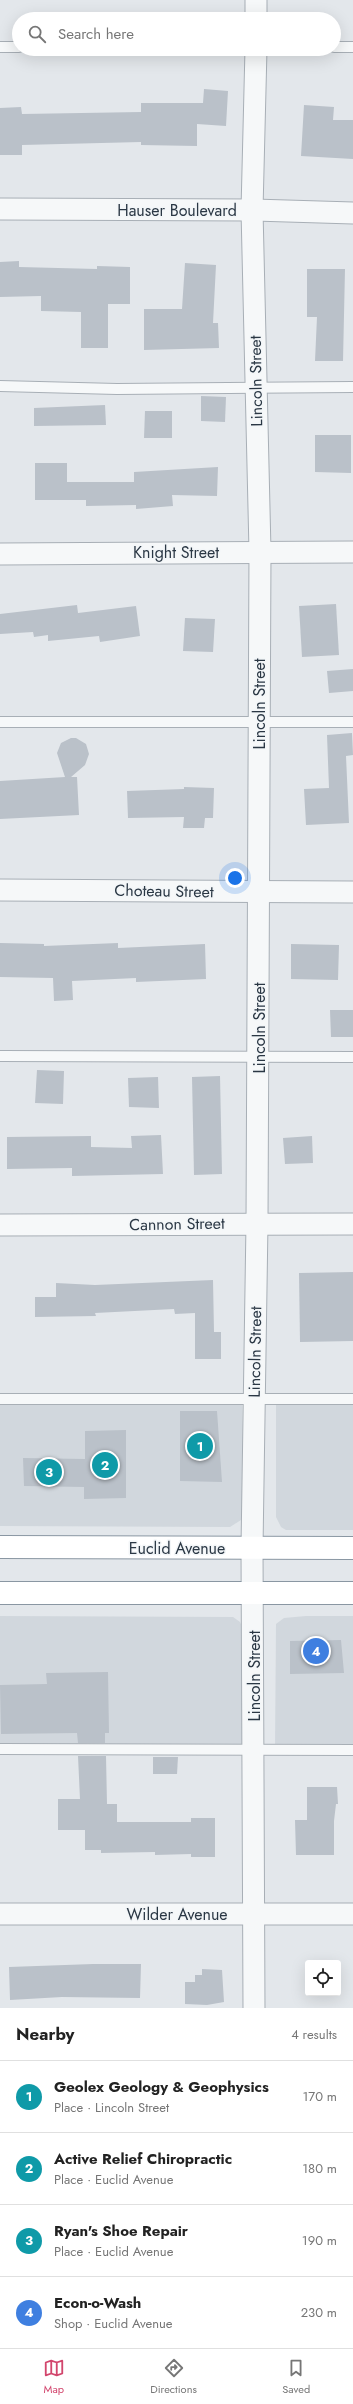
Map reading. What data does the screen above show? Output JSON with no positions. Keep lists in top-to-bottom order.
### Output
{
  "streets": {
    "highway": ["Euclid Avenue"],
    "street": [
      "Hauser Boulevard",
      "Lincoln Street",
      "Knight Street",
      "Choteau Street",
      "Cannon Street",
      "Wilder Avenue"
    ]
  },
  "crossings": [
    ["Hauser Boulevard", "Lincoln Street"],
    ["Lincoln Street", "Knight Street"],
    ["Lincoln Street", "Choteau Street"],
    ["Lincoln Street", "Cannon Street"],
    ["Lincoln Street", "Euclid Avenue"],
    ["Lincoln Street", "Wilder Avenue"]
  ],
  "page": {
    "search": "Search here",
    "pins": [
      "1",
      "2",
      "3",
      "4"
    ],
    "heading": ["Nearby", "4 results"],
    "list": [
      {
        "mark": "1",
        "name": "Geolex Geology & Geophysics",
        "note": "Place · Lincoln Street",
        "value": "170 m"
      },
      {
        "mark": "2",
        "name": "Active Relief Chiropractic",
        "note": "Place · Euclid Avenue",
        "value": "180 m"
      },
      {
        "mark": "3",
        "name": "Ryan's Shoe Repair",
        "note": "Place · Euclid Avenue",
        "value": "190 m"
      },
      {
        "mark": "4",
        "name": "Econ-o-Wash",
        "note": "Shop · Euclid Avenue",
        "value": "230 m"
      }
    ],
    "nav": ["Map", "Directions", "Saved"]
  }
}
